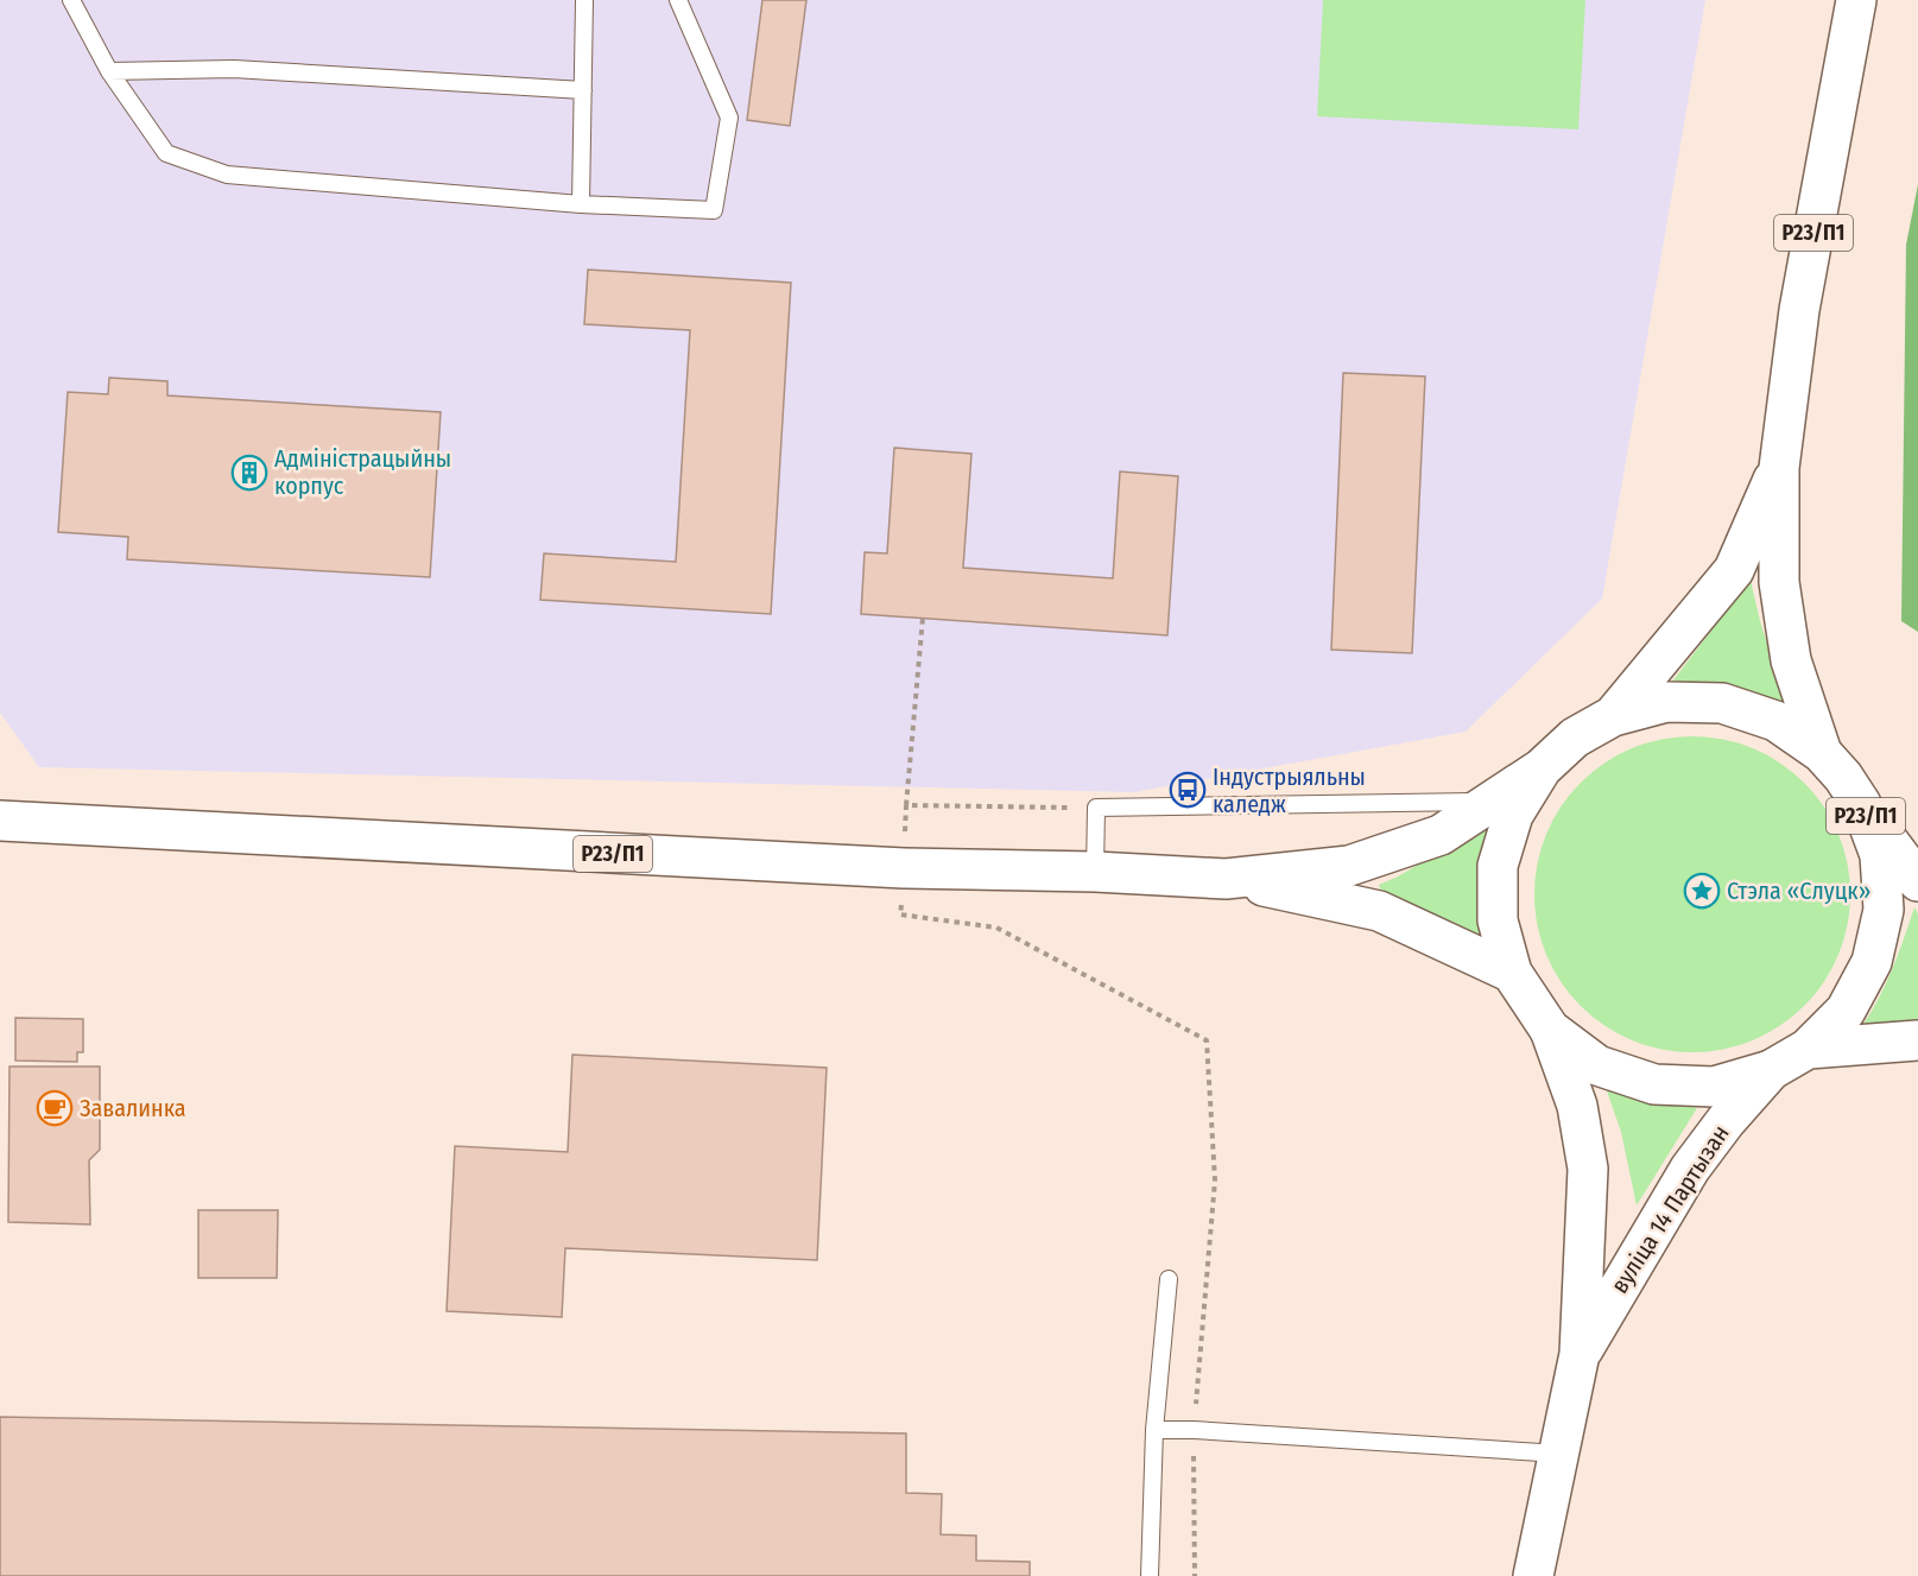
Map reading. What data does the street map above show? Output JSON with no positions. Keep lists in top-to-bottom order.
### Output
{
  "streets": {
    "main road": ["Р23/П1", "вуліца 14 Партызан"]
  },
  "crossings": [
    ["Р23/П1", "вуліца 14 Партызан"]
  ],
  "places": {
    "building": ["Адміністрацыйны корпус"],
    "bus stop": ["Індустрыяльны каледж"],
    "place": ["Стэла «Слуцк»"],
    "cafe": ["Завалинка"]
  }
}
